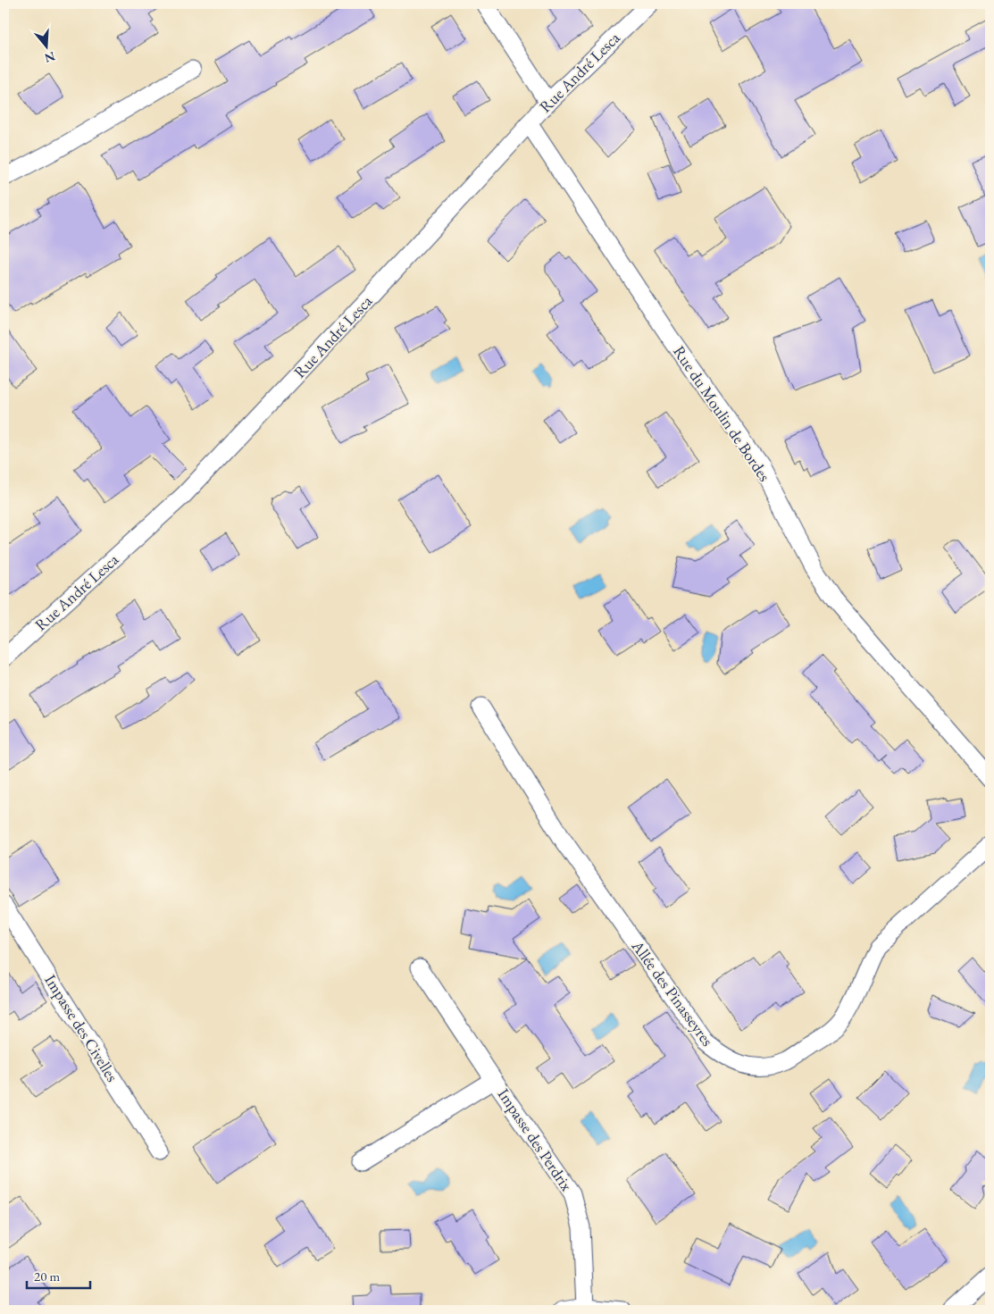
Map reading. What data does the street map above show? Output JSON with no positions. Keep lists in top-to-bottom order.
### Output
{
  "streets": {
    "street": [
      "Rue André Lesca",
      "Rue du Moulin de Bordes",
      "Allée des Pinasseyres",
      "Impasse des Civelles",
      "Impasse des Perdrix"
    ]
  },
  "crossings": [
    ["Rue André Lesca", "Rue du Moulin de Bordes"]
  ],
  "scale_bar": "20 m",
  "north": "bottom"
}
